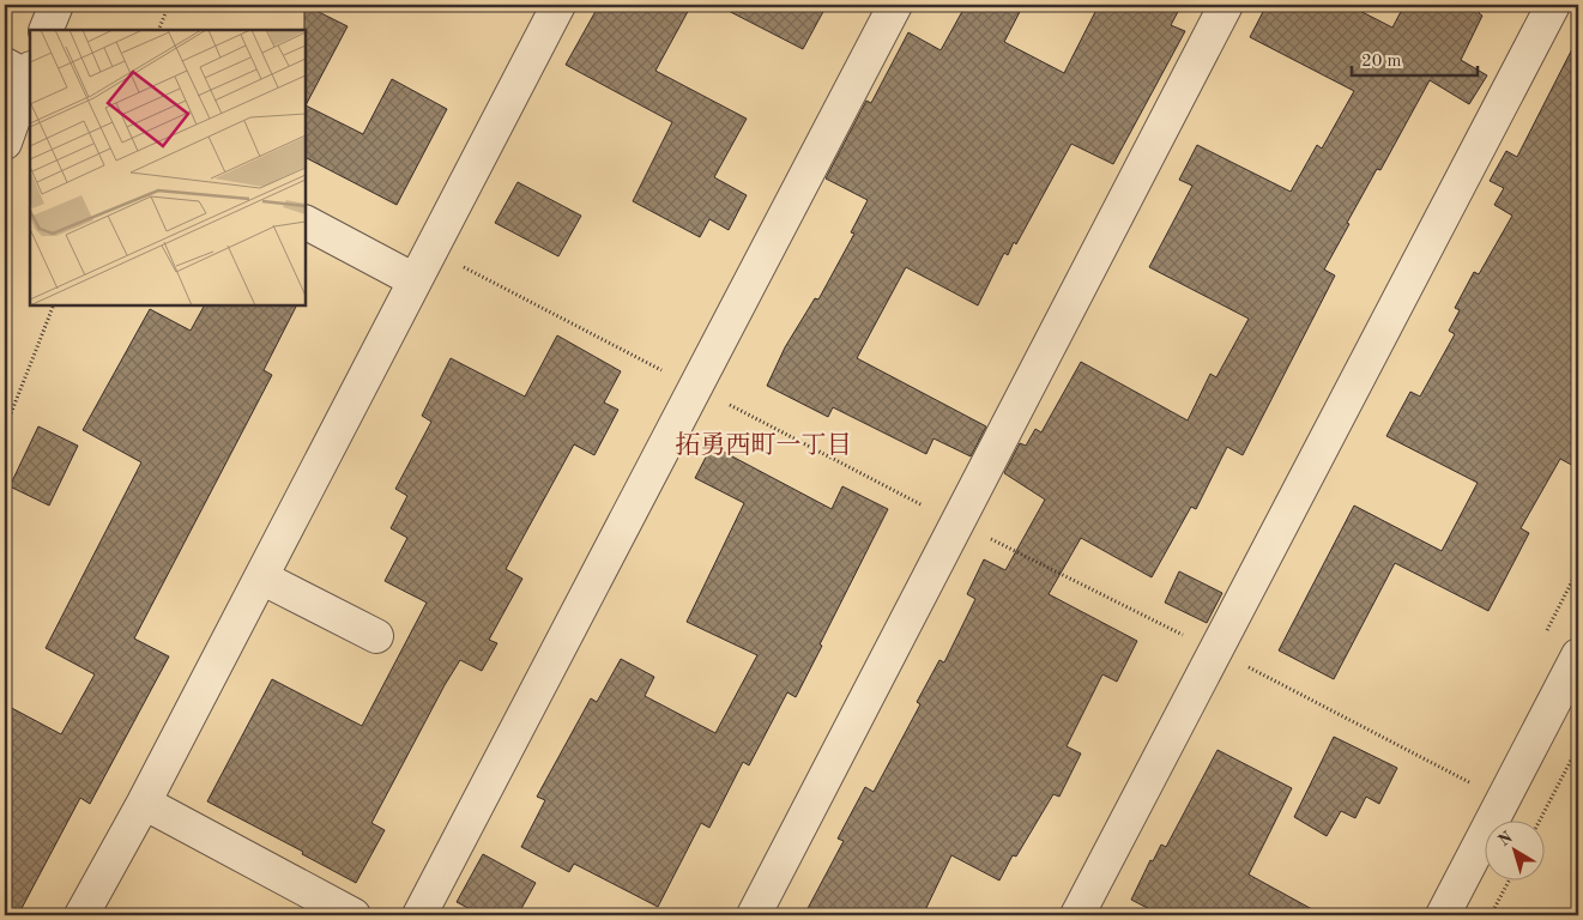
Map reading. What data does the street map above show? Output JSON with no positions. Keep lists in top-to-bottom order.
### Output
{
  "districts": ["拓勇西町一丁目"],
  "scale_bar": "20 m",
  "north": "top left"
}
